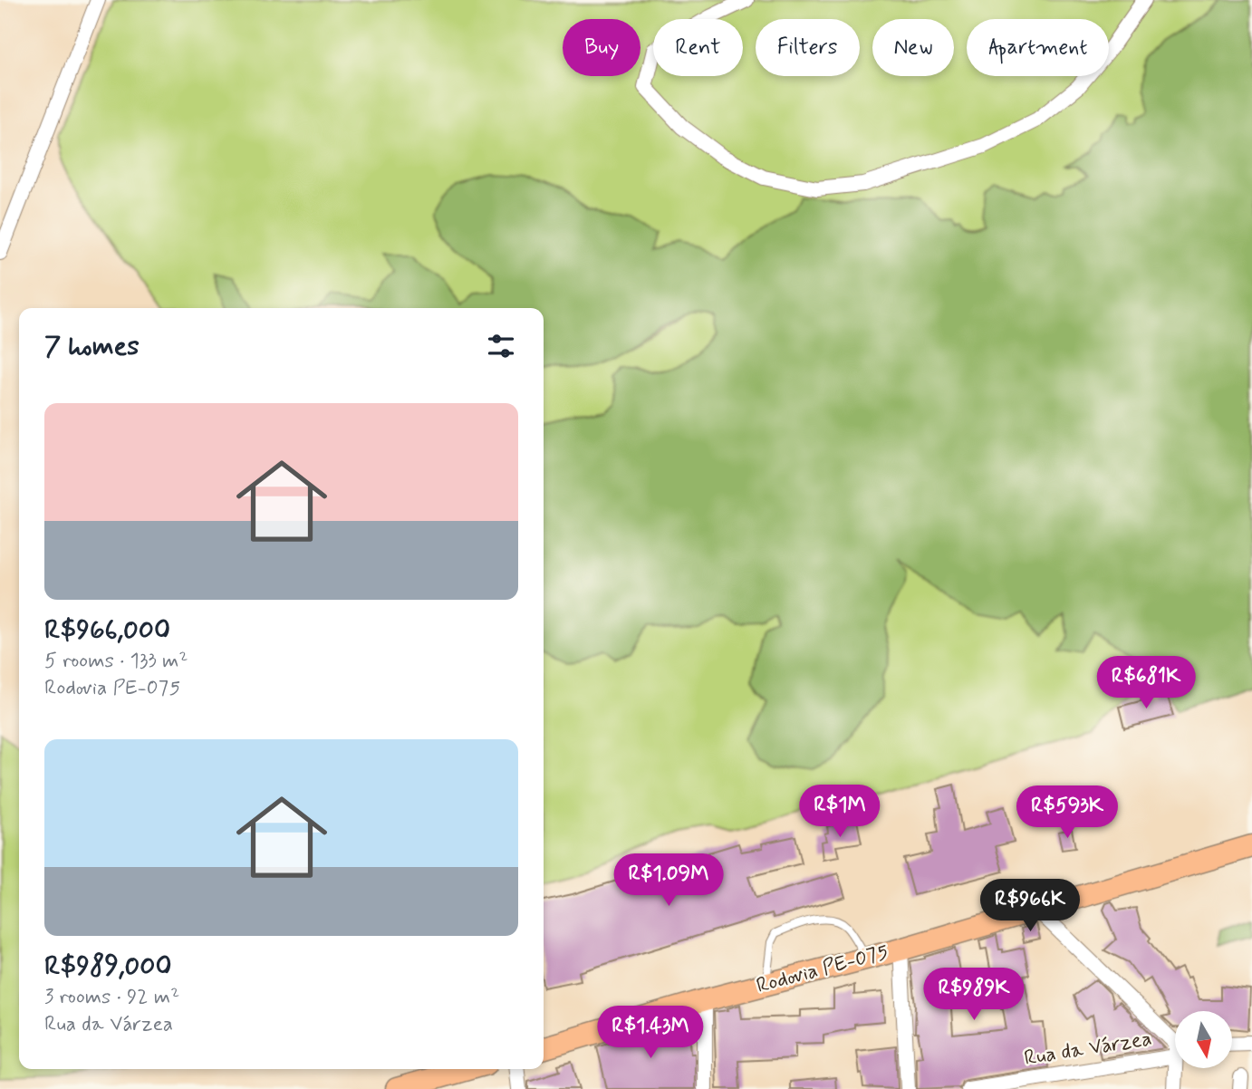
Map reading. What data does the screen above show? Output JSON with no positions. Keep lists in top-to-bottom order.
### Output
{
  "streets": {
    "main road": ["Rodovia PE-075"],
    "street": ["Rua da Várzea"]
  },
  "north": "bottom",
  "page": {
    "chip": [
      "Buy",
      "Rent",
      "Filters",
      "New",
      "Apartment"
    ],
    "heading": "7 homes",
    "list": [
      {
        "name": "R$966,000",
        "note": "5 rooms · 133 m² · Rodovia PE-075"
      },
      {
        "name": "R$989,000",
        "note": "3 rooms · 92 m² · Rua da Várzea"
      }
    ],
    "price": [
      "R$681K",
      "R$1M",
      "R$593K",
      "R$1.09M",
      "R$966K",
      "R$989K",
      "R$1.43M"
    ]
  }
}
